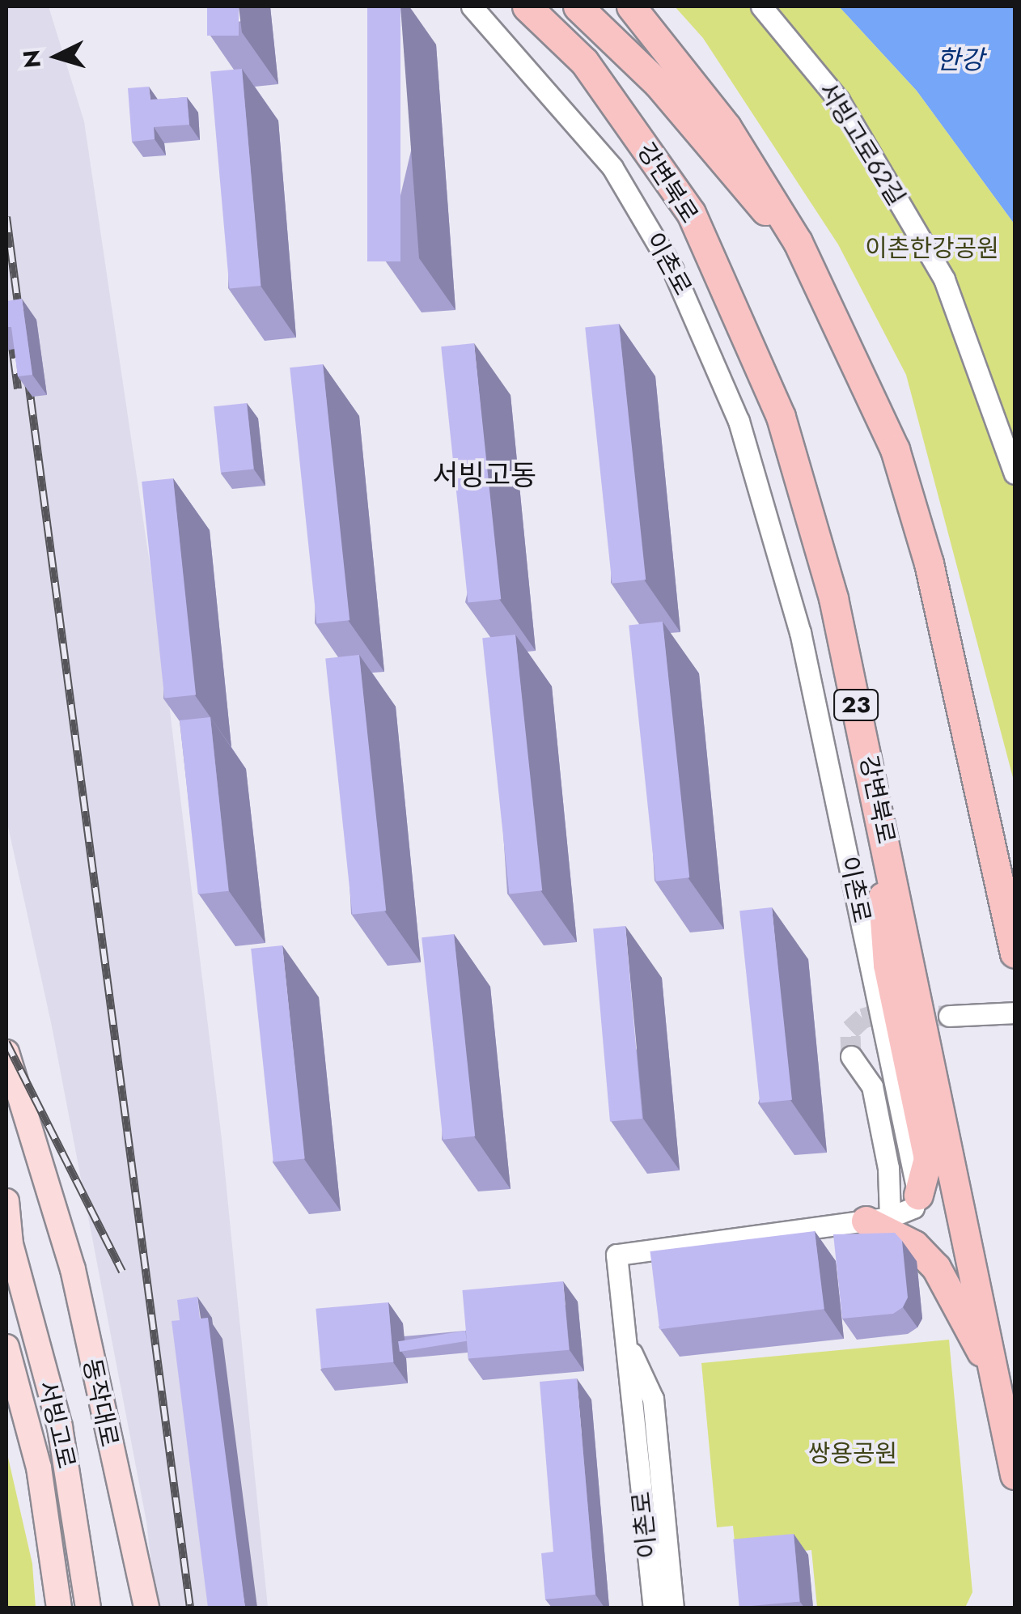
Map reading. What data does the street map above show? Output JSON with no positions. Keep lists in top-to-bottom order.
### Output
{
  "streets": {
    "highway": ["강변북로", "23"],
    "main road": ["동작대로", "서빙고로"],
    "street": ["서빙고로62길", "이촌로"]
  },
  "districts": ["서빙고동"],
  "water": ["한강"],
  "parks": ["이촌한강공원", "쌍용공원"],
  "north": "left"
}
